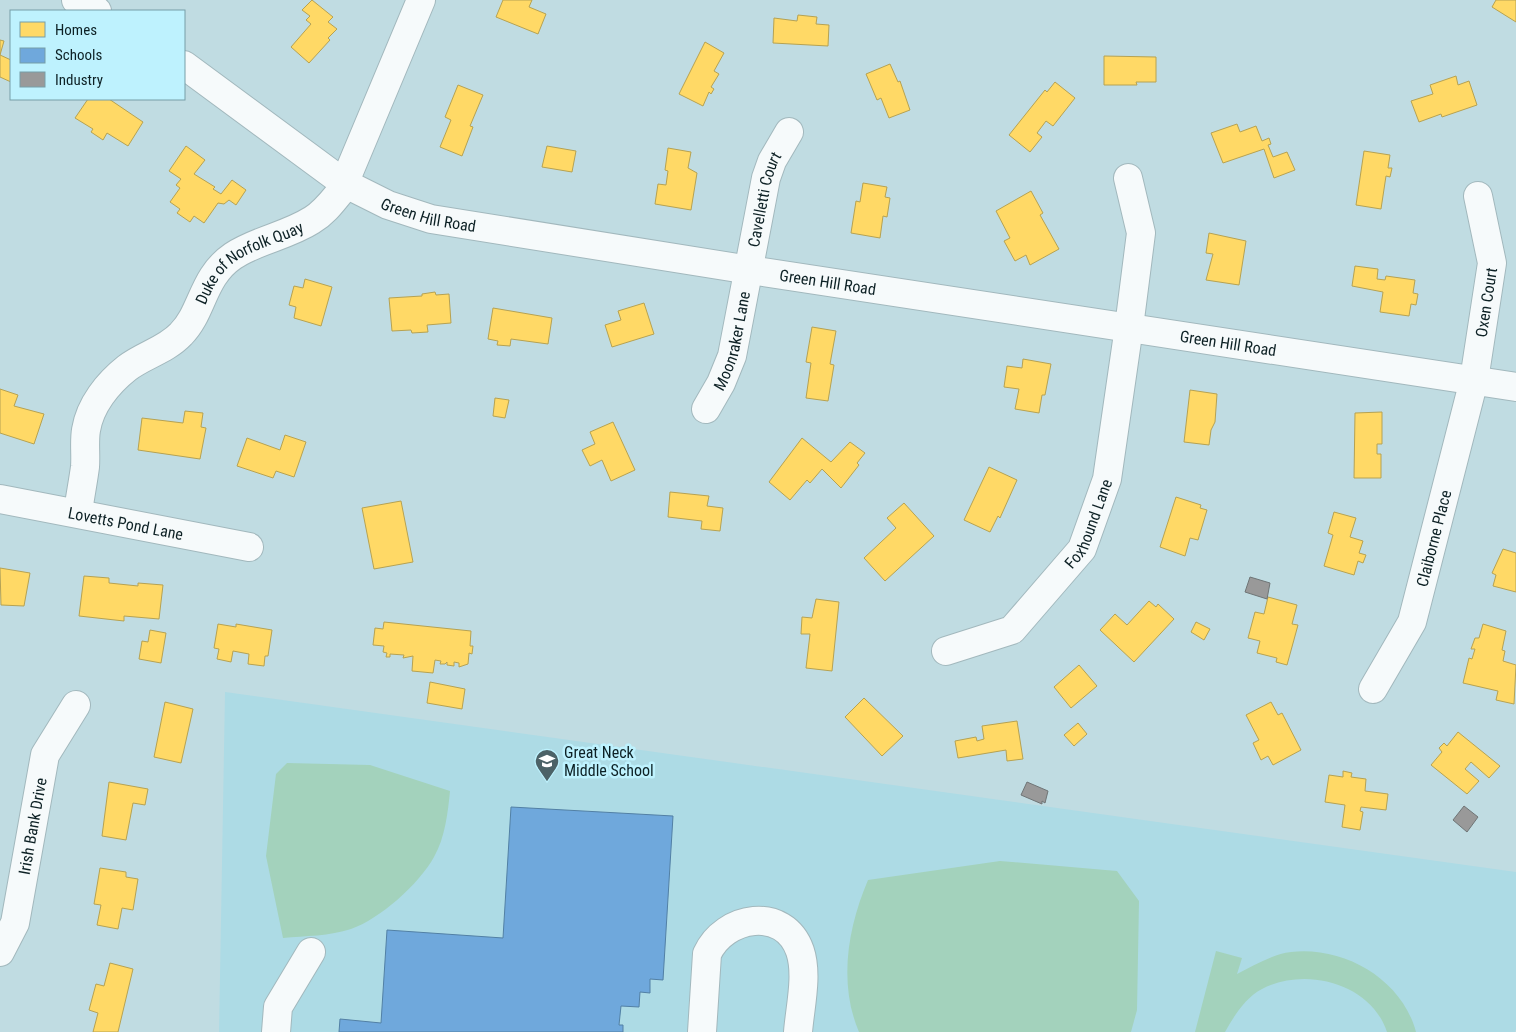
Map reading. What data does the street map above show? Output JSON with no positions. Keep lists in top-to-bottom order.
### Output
{
  "streets": {
    "street": [
      "Cavelletti Court",
      "Green Hill Road",
      "Duke of Norfolk Quay",
      "Oxen Court",
      "Moonraker Lane",
      "Lovetts Pond Lane",
      "Foxhound Lane",
      "Claiborne Place",
      "Irish Bank Drive"
    ]
  },
  "crossings": [
    ["Cavelletti Court", "Green Hill Road"],
    ["Cavelletti Court", "Moonraker Lane"],
    ["Green Hill Road", "Duke of Norfolk Quay"],
    ["Green Hill Road", "Oxen Court"],
    ["Green Hill Road", "Moonraker Lane"],
    ["Green Hill Road", "Foxhound Lane"],
    ["Green Hill Road", "Claiborne Place"],
    ["Duke of Norfolk Quay", "Lovetts Pond Lane"],
    ["Oxen Court", "Claiborne Place"]
  ],
  "places": {
    "school or university": ["Great Neck Middle School"]
  },
  "legend": ["Homes", "Schools", "Industry"]
}
